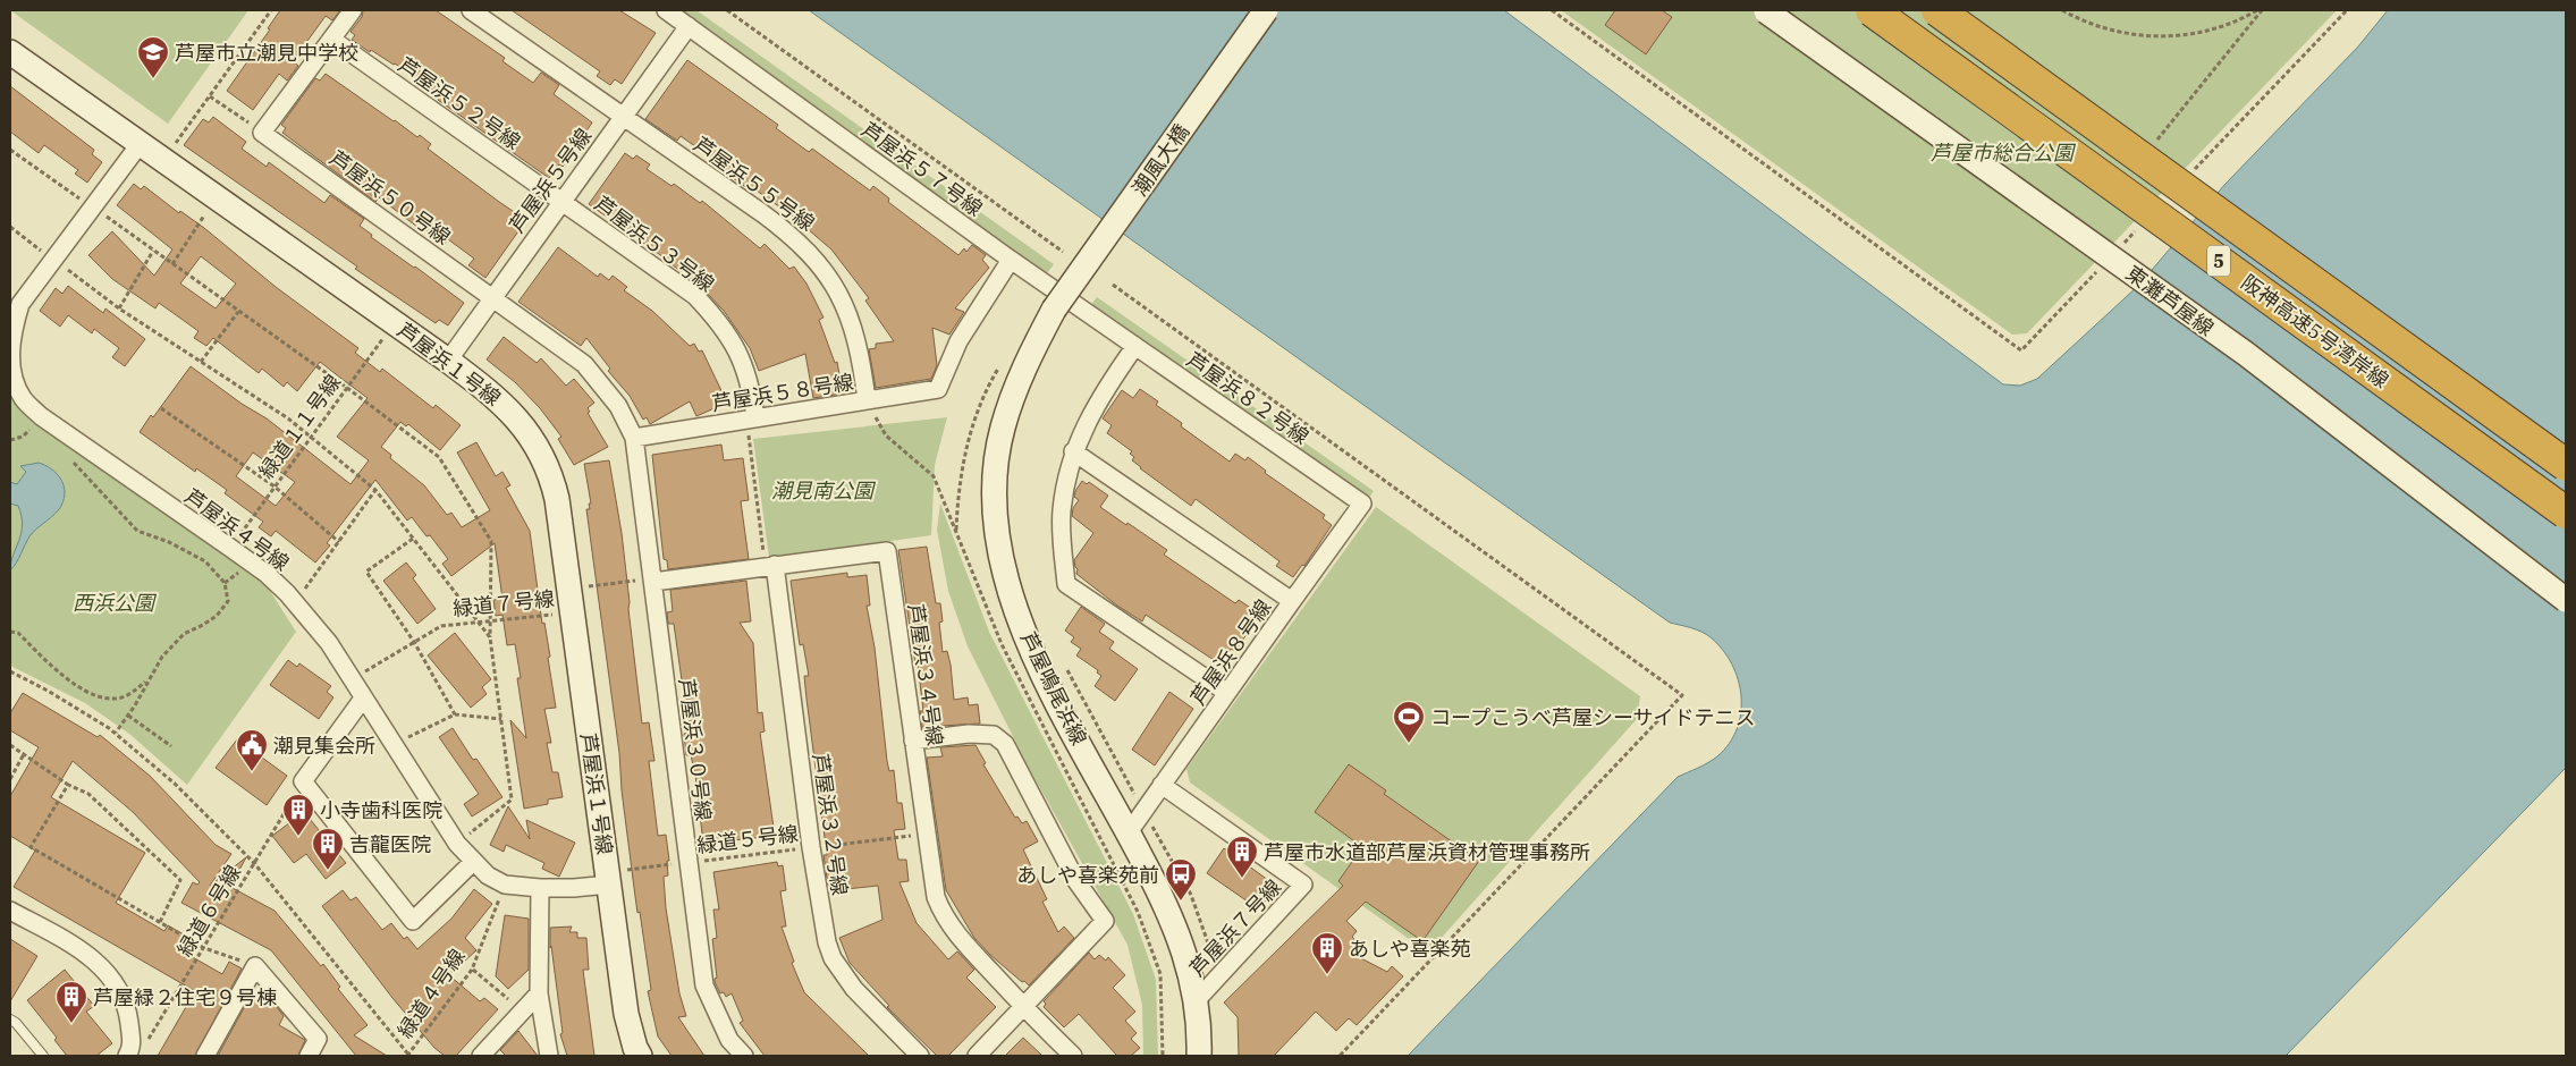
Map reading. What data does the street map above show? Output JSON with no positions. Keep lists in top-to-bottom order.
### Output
{
  "streets": {
    "highway": ["5", "阪神高速5号湾岸線"],
    "main road": [
      "潮風大橋",
      "東灘芦屋線",
      "芦屋浜１号線",
      "芦屋鳴尾浜線"
    ],
    "street": [
      "芦屋浜５２号線",
      "芦屋浜５７号線",
      "芦屋浜５号線",
      "芦屋浜５５号線",
      "芦屋浜５０号線",
      "芦屋浜５３号線",
      "芦屋浜５８号線",
      "芦屋浜８２号線",
      "芦屋浜４号線",
      "芦屋浜８号線",
      "芦屋浜３４号線",
      "芦屋浜３０号線",
      "芦屋浜３２号線",
      "芦屋浜７号線"
    ],
    "path": [
      "緑道１１号線",
      "緑道７号線",
      "緑道５号線",
      "緑道６号線",
      "緑道４号線"
    ]
  },
  "crossings": [
    ["芦屋浜５２号線", "芦屋浜５号線"],
    ["芦屋浜５２号線", "芦屋浜５３号線"],
    ["潮風大橋", "芦屋鳴尾浜線"],
    ["芦屋浜５７号線", "芦屋浜５号線"],
    ["芦屋浜５７号線", "芦屋浜５８号線"],
    ["芦屋浜５７号線", "芦屋浜８２号線"],
    ["芦屋浜５号線", "芦屋浜５５号線"],
    ["芦屋浜５号線", "芦屋浜５０号線"],
    ["芦屋浜５号線", "芦屋浜５３号線"],
    ["芦屋浜５号線", "芦屋浜１号線"],
    ["芦屋浜５５号線", "芦屋浜５８号線"],
    ["芦屋浜５０号線", "芦屋浜５８号線"],
    ["芦屋浜５０号線", "芦屋浜３０号線"],
    ["芦屋浜５３号線", "芦屋浜５８号線"],
    ["芦屋浜１号線", "緑道１１号線"],
    ["芦屋浜１号線", "芦屋浜４号線"],
    ["芦屋浜１号線", "緑道７号線"],
    ["芦屋浜１号線", "緑道５号線"],
    ["芦屋浜５８号線", "芦屋浜８２号線"],
    ["芦屋浜５８号線", "芦屋浜３０号線"],
    ["芦屋浜８２号線", "芦屋浜８号線"],
    ["緑道１１号線", "芦屋浜４号線"],
    ["芦屋浜４号線", "緑道７号線"],
    ["芦屋浜４号線", "緑道５号線"],
    ["芦屋浜４号線", "緑道４号線"],
    ["緑道７号線", "芦屋浜３４号線"],
    ["緑道７号線", "芦屋浜３０号線"],
    ["芦屋浜８号線", "芦屋鳴尾浜線"],
    ["芦屋浜８号線", "芦屋浜７号線"],
    ["芦屋浜３４号線", "芦屋浜３０号線"],
    ["芦屋浜３４号線", "芦屋浜３２号線"],
    ["芦屋浜３４号線", "緑道５号線"],
    ["芦屋鳴尾浜線", "芦屋浜７号線"],
    ["芦屋浜３０号線", "緑道５号線"],
    ["芦屋浜３２号線", "緑道５号線"]
  ],
  "parks": ["芦屋市総合公園", "潮見南公園", "西浜公園"],
  "places": {
    "school or university": ["芦屋市立潮見中学校"],
    "sports": ["コープこうべ芦屋シーサイドテニス"],
    "public building": ["潮見集会所"],
    "building": [
      "小寺歯科医院",
      "吉龍医院",
      "芦屋市水道部芦屋浜資材管理事務所",
      "あしや喜楽苑",
      "芦屋緑２住宅９号棟"
    ],
    "bus stop": ["あしや喜楽苑前"]
  }
}
